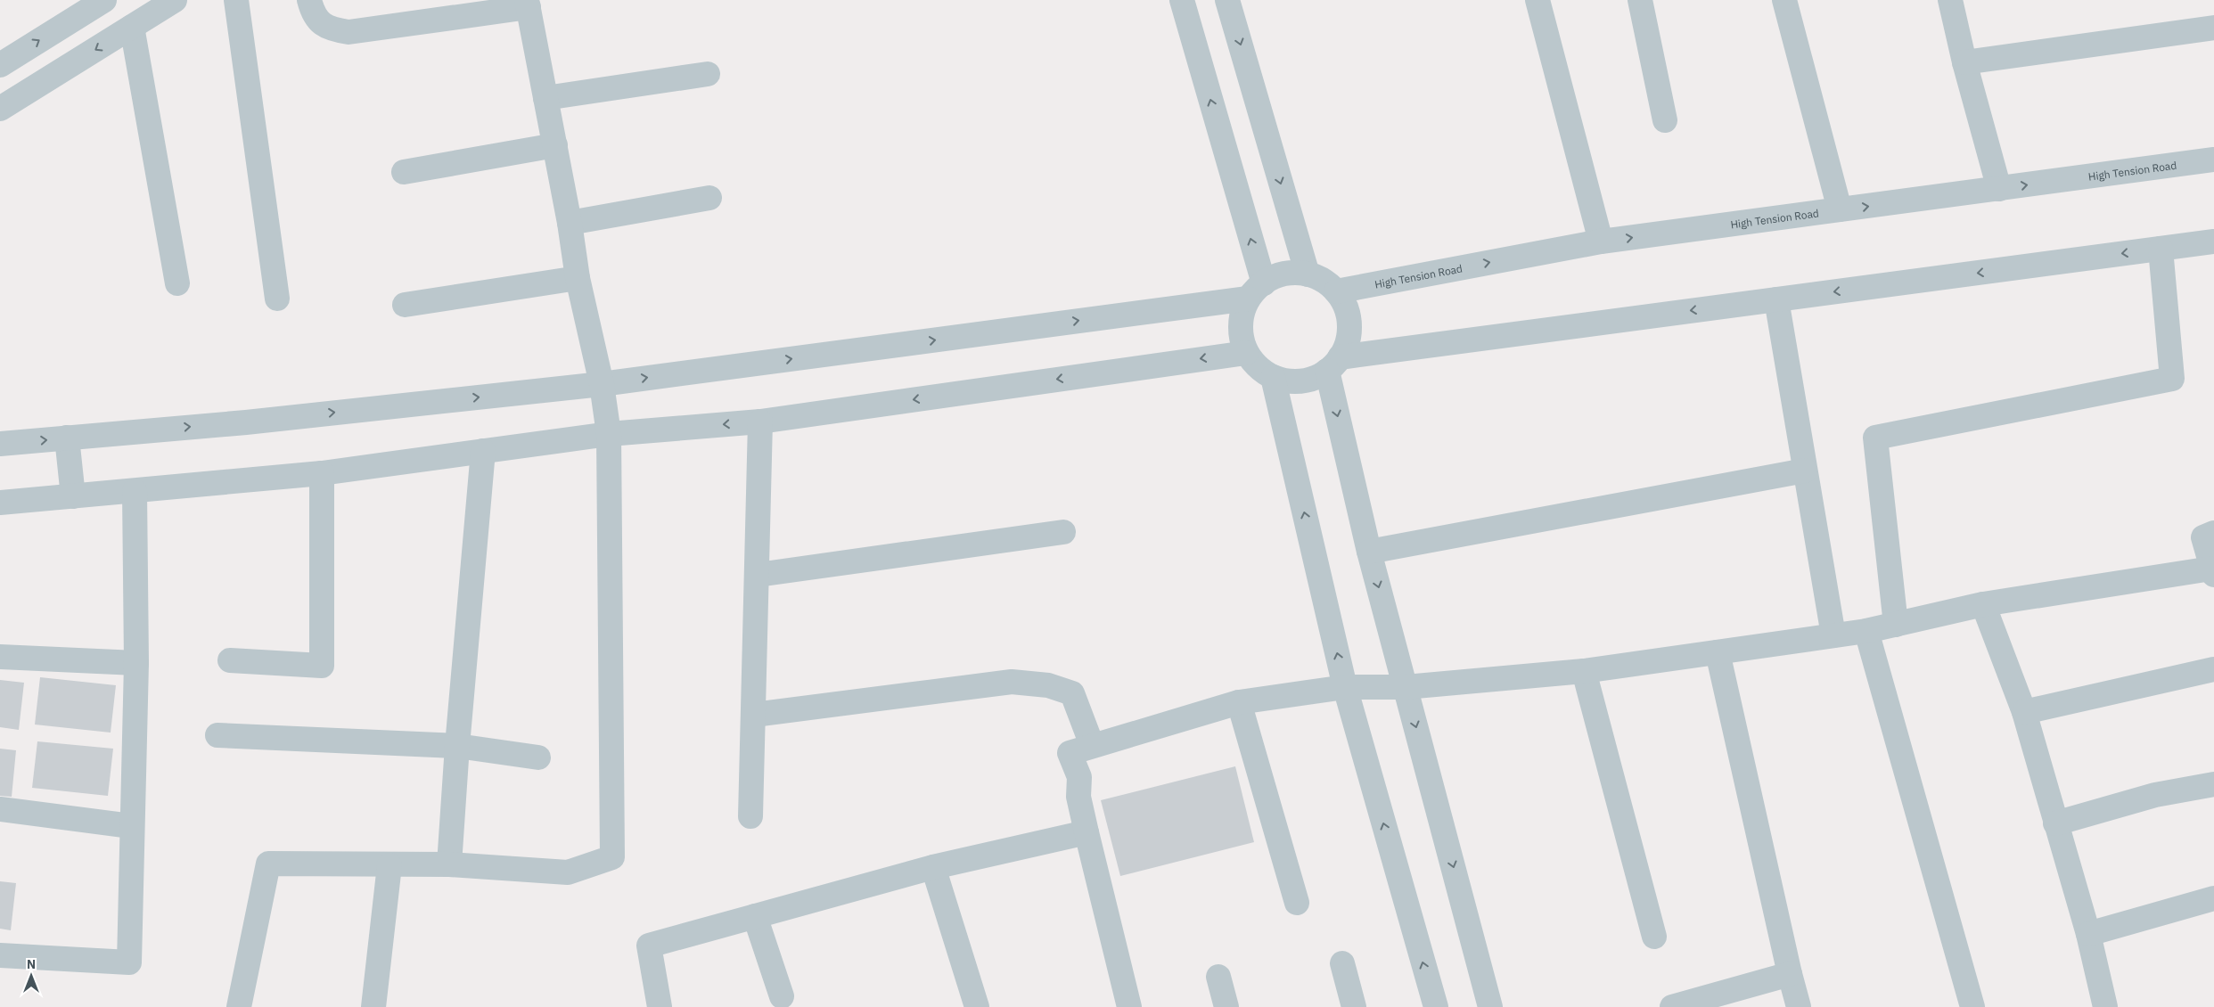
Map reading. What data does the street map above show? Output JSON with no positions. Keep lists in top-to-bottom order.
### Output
{
  "streets": {
    "street": ["High Tension Road"]
  },
  "north": "top"
}
